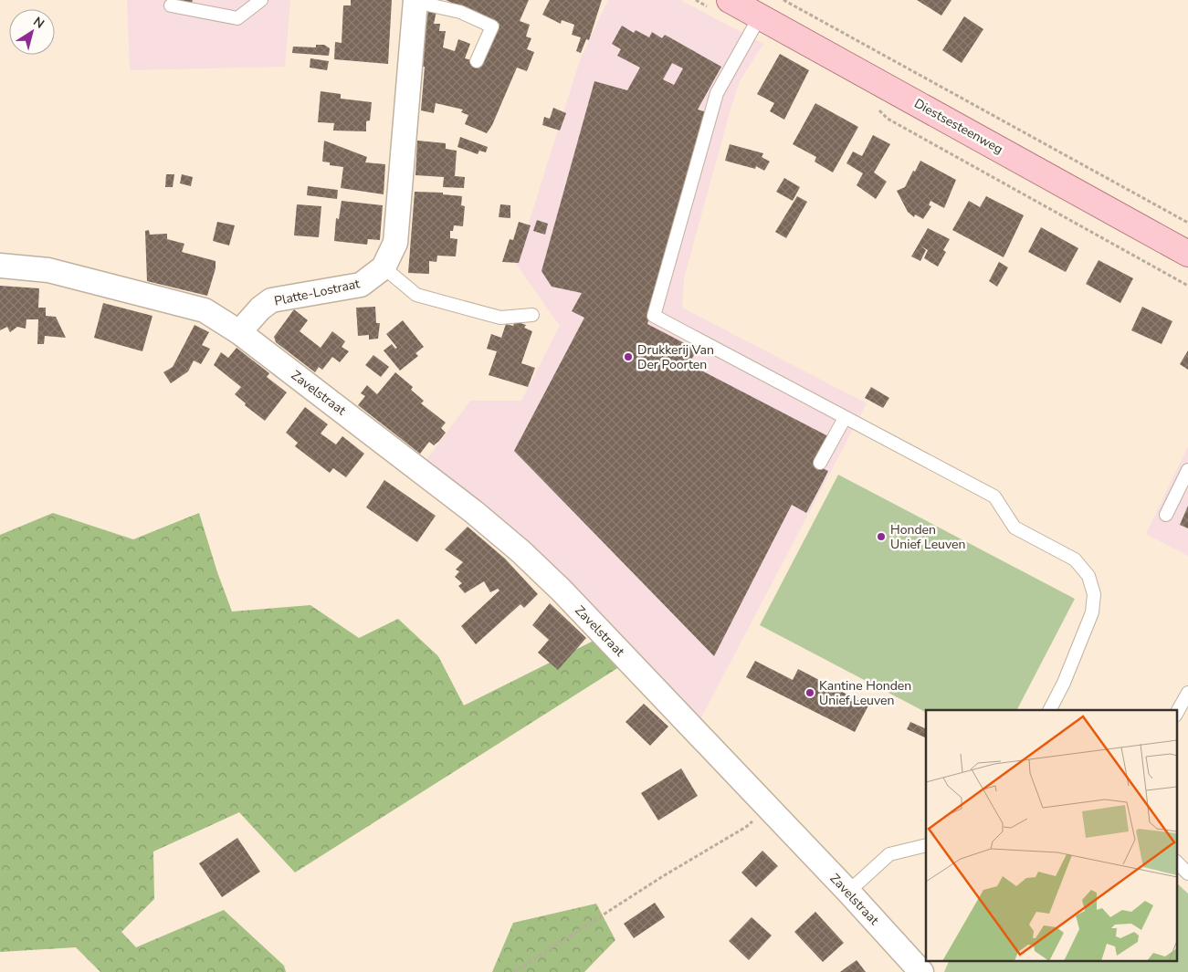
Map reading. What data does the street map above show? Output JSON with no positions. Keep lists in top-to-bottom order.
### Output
{
  "streets": {
    "main road": ["Diestsesteenweg"],
    "street": ["Platte-Lostraat", "Zavelstraat"]
  },
  "crossings": [
    ["Platte-Lostraat", "Zavelstraat"]
  ],
  "places": ["Drukkerij Van Der Poorten", "Honden Unief Leuven", "Kantine Honden Unief Leuven"],
  "north": "top right"
}
